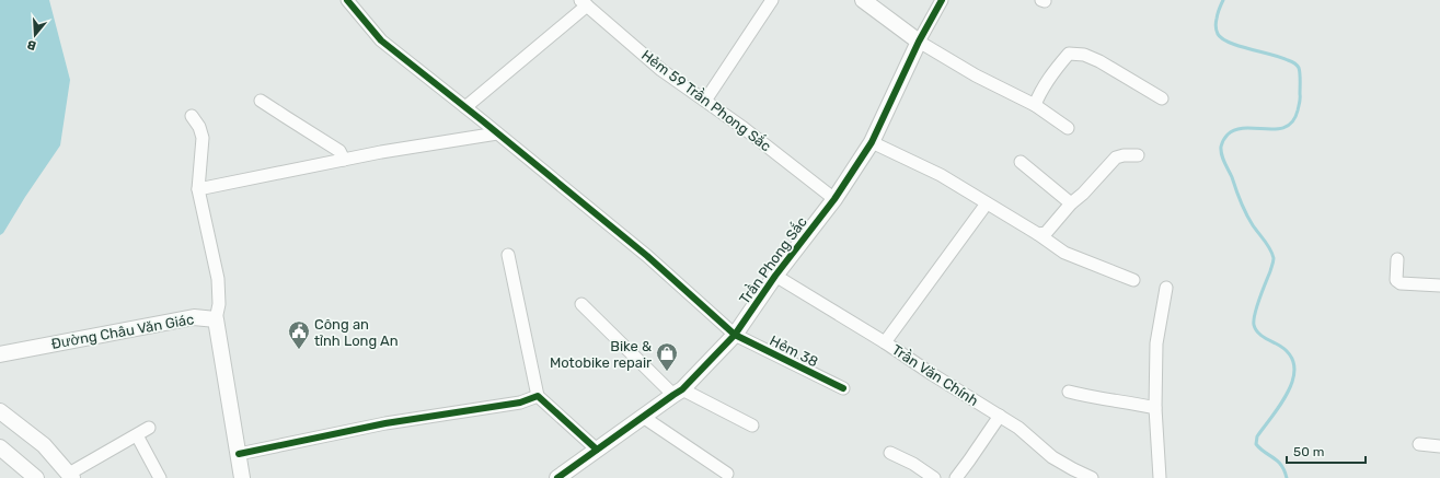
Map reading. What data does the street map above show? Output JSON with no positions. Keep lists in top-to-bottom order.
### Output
{
  "streets": {
    "street": [
      "Hẻm 59 Trần Phong Sắc",
      "Trần Phong Sắc",
      "Đường Châu Văn Giác",
      "Hẻm 38",
      "Trần Văn Chính"
    ]
  },
  "crossings": [
    ["Hẻm 59 Trần Phong Sắc", "Trần Phong Sắc"],
    ["Trần Phong Sắc", "Hẻm 38"],
    ["Trần Phong Sắc", "Trần Văn Chính"]
  ],
  "places": {
    "public building": ["Công an tỉnh Long An"],
    "shop": ["Bike & Motobike repair"]
  },
  "scale_bar": "50 m",
  "north": "bottom"
}
